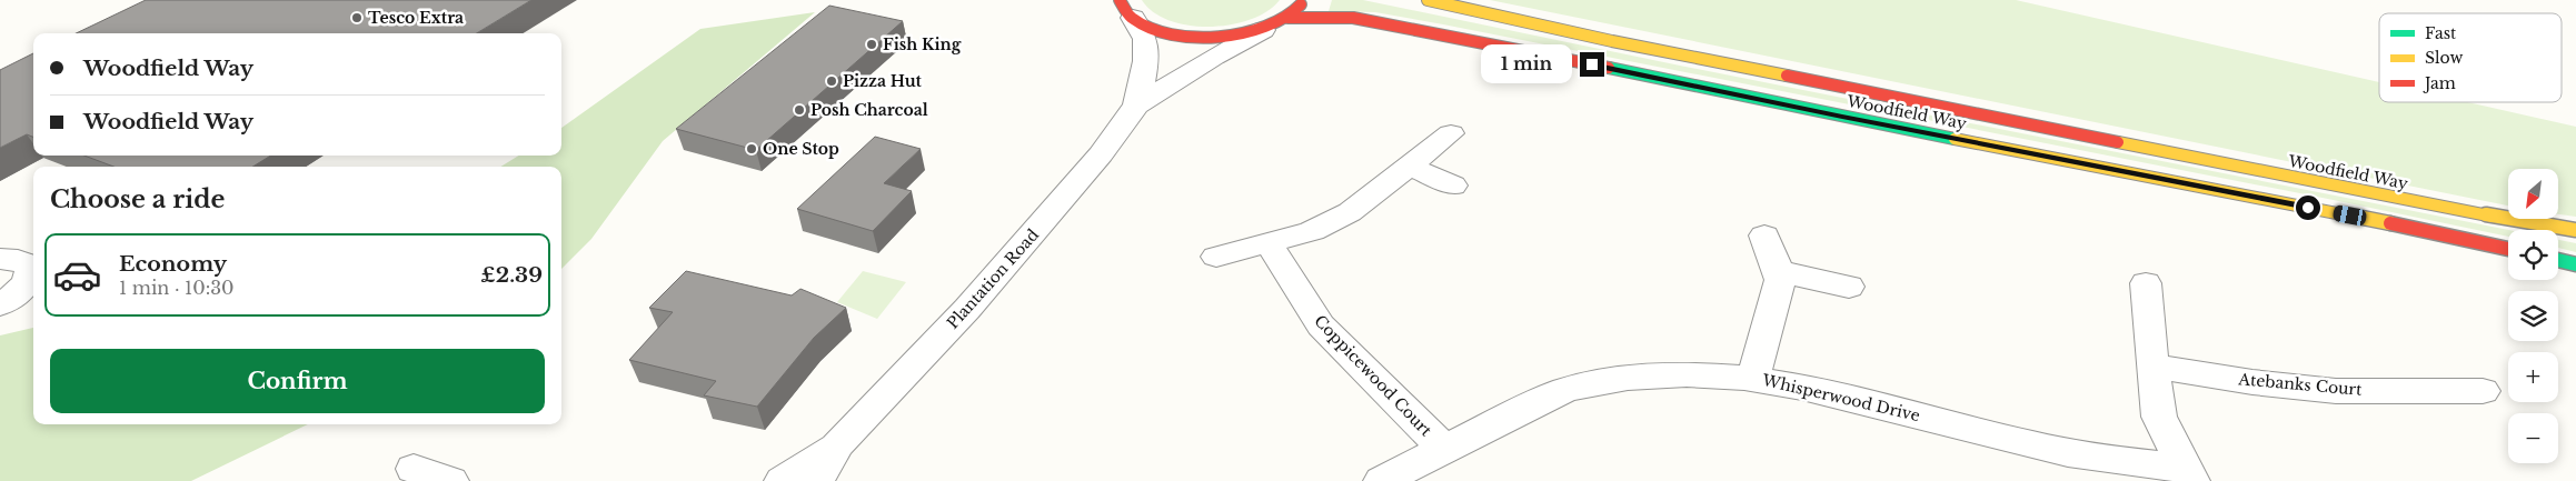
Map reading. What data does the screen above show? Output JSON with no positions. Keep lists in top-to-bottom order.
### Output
{
  "streets": {
    "street": [
      "Woodfield Way",
      "Plantation Road",
      "Coppicewood Court",
      "Atebanks Court",
      "Whisperwood Drive"
    ]
  },
  "crossings": [
    ["Coppicewood Court", "Whisperwood Drive"]
  ],
  "places": [
    "Tesco Extra",
    "Fish King",
    "Pizza Hut",
    "Posh Charcoal",
    "One Stop"
  ],
  "legend": ["Fast", "Slow", "Jam"],
  "north": "bottom left",
  "page": {
    "banner": ["Woodfield Way", "Woodfield Way"],
    "bubble": "1 min",
    "heading": "Choose a ride",
    "map_buttons": ["+", "−"],
    "list": [
      {
        "name": "Economy",
        "note": "1 min · 10:30",
        "value": "£2.39"
      }
    ],
    "buttons": "Confirm"
  }
}
